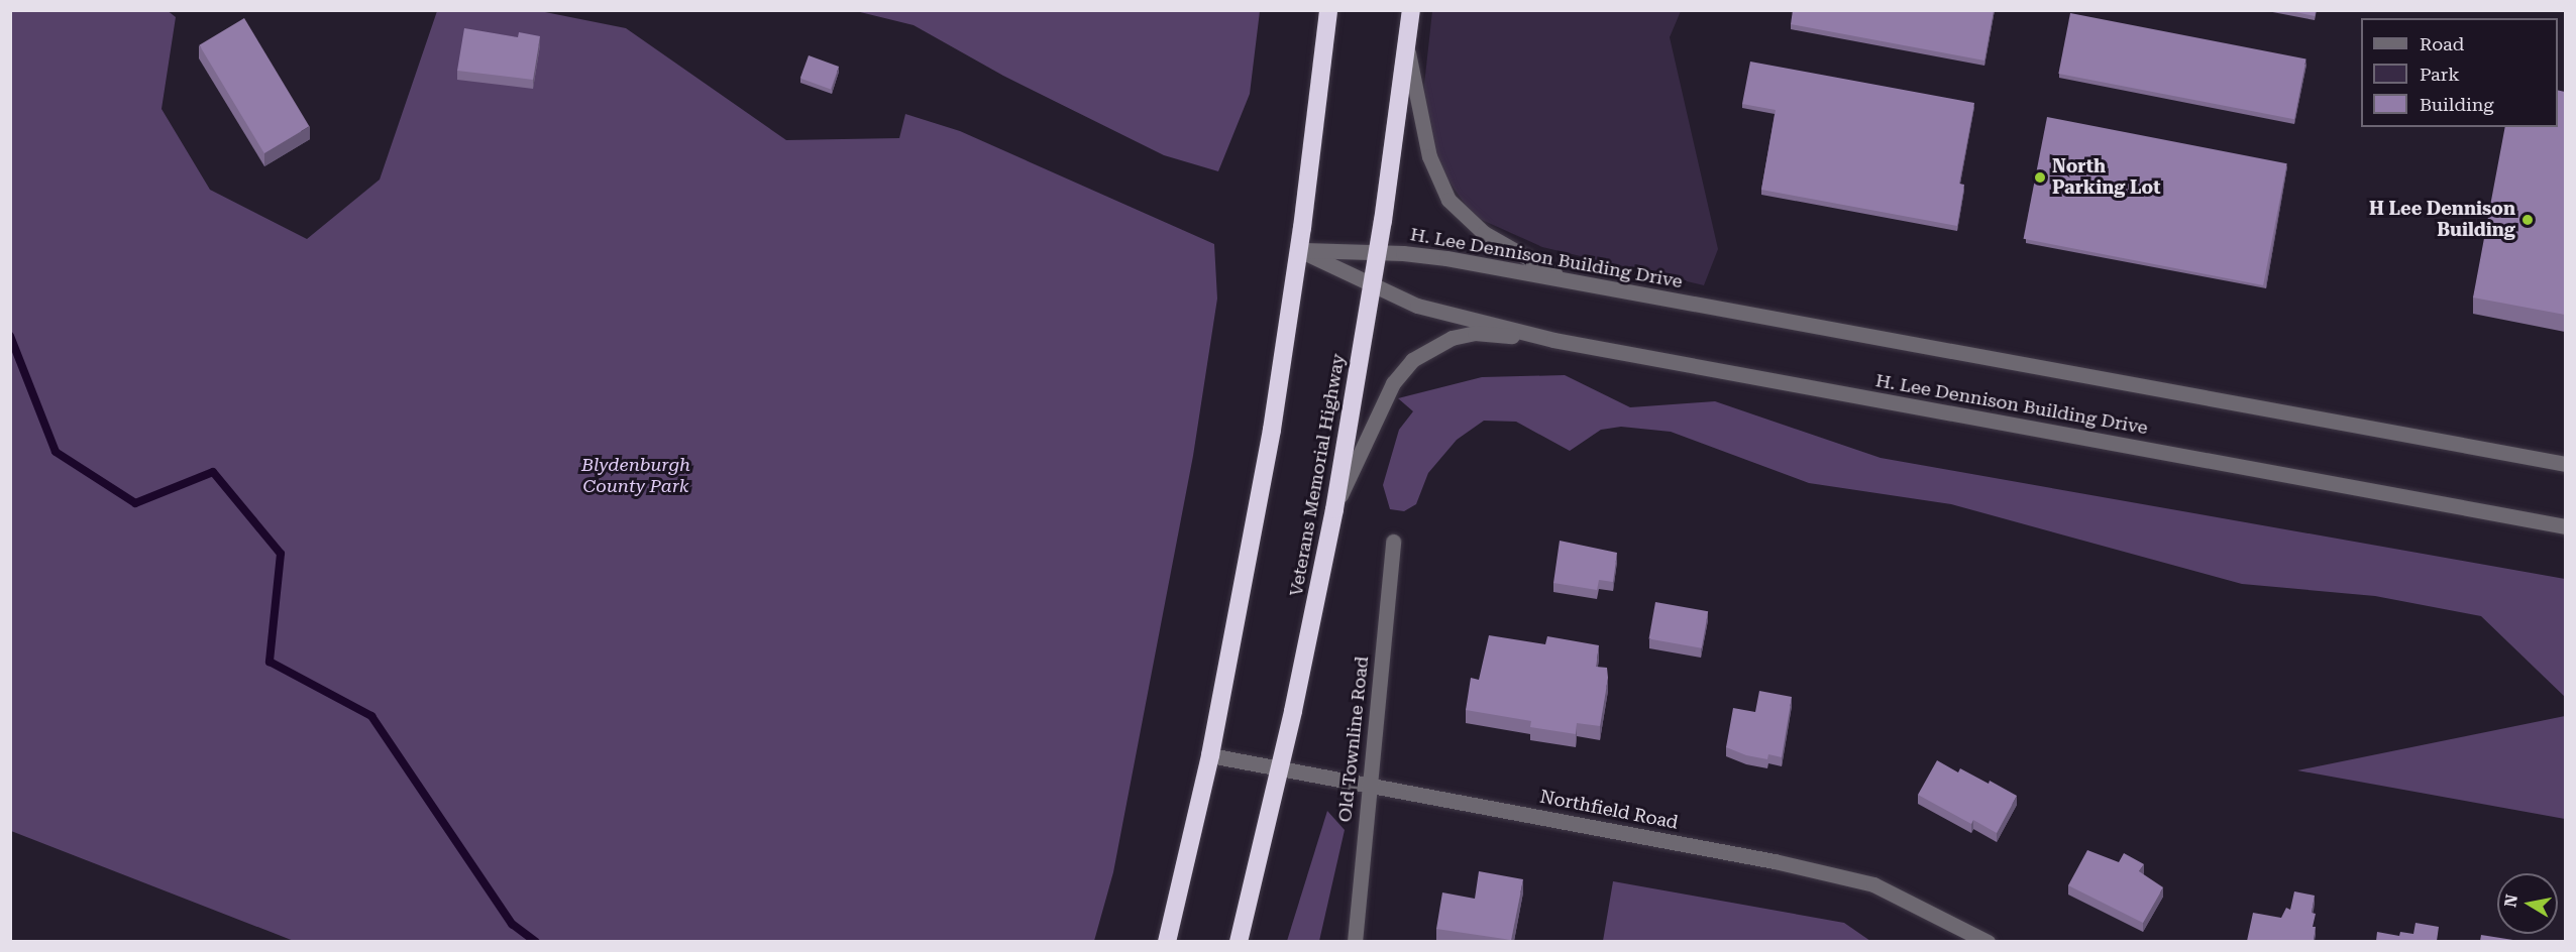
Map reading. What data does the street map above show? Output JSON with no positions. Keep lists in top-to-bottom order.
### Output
{
  "streets": {
    "highway": ["Veterans Memorial Highway"],
    "street": ["H. Lee Dennison Building Drive", "Old Townline Road", "Northfield Road"]
  },
  "crossings": [
    ["H. Lee Dennison Building Drive", "Veterans Memorial Highway"],
    ["Veterans Memorial Highway", "Northfield Road"],
    ["Old Townline Road", "Northfield Road"]
  ],
  "parks": ["Blydenburgh County Park"],
  "places": ["North Parking Lot", "H Lee Dennison Building"],
  "legend": ["Road", "Park", "Building"],
  "north": "left"
}
